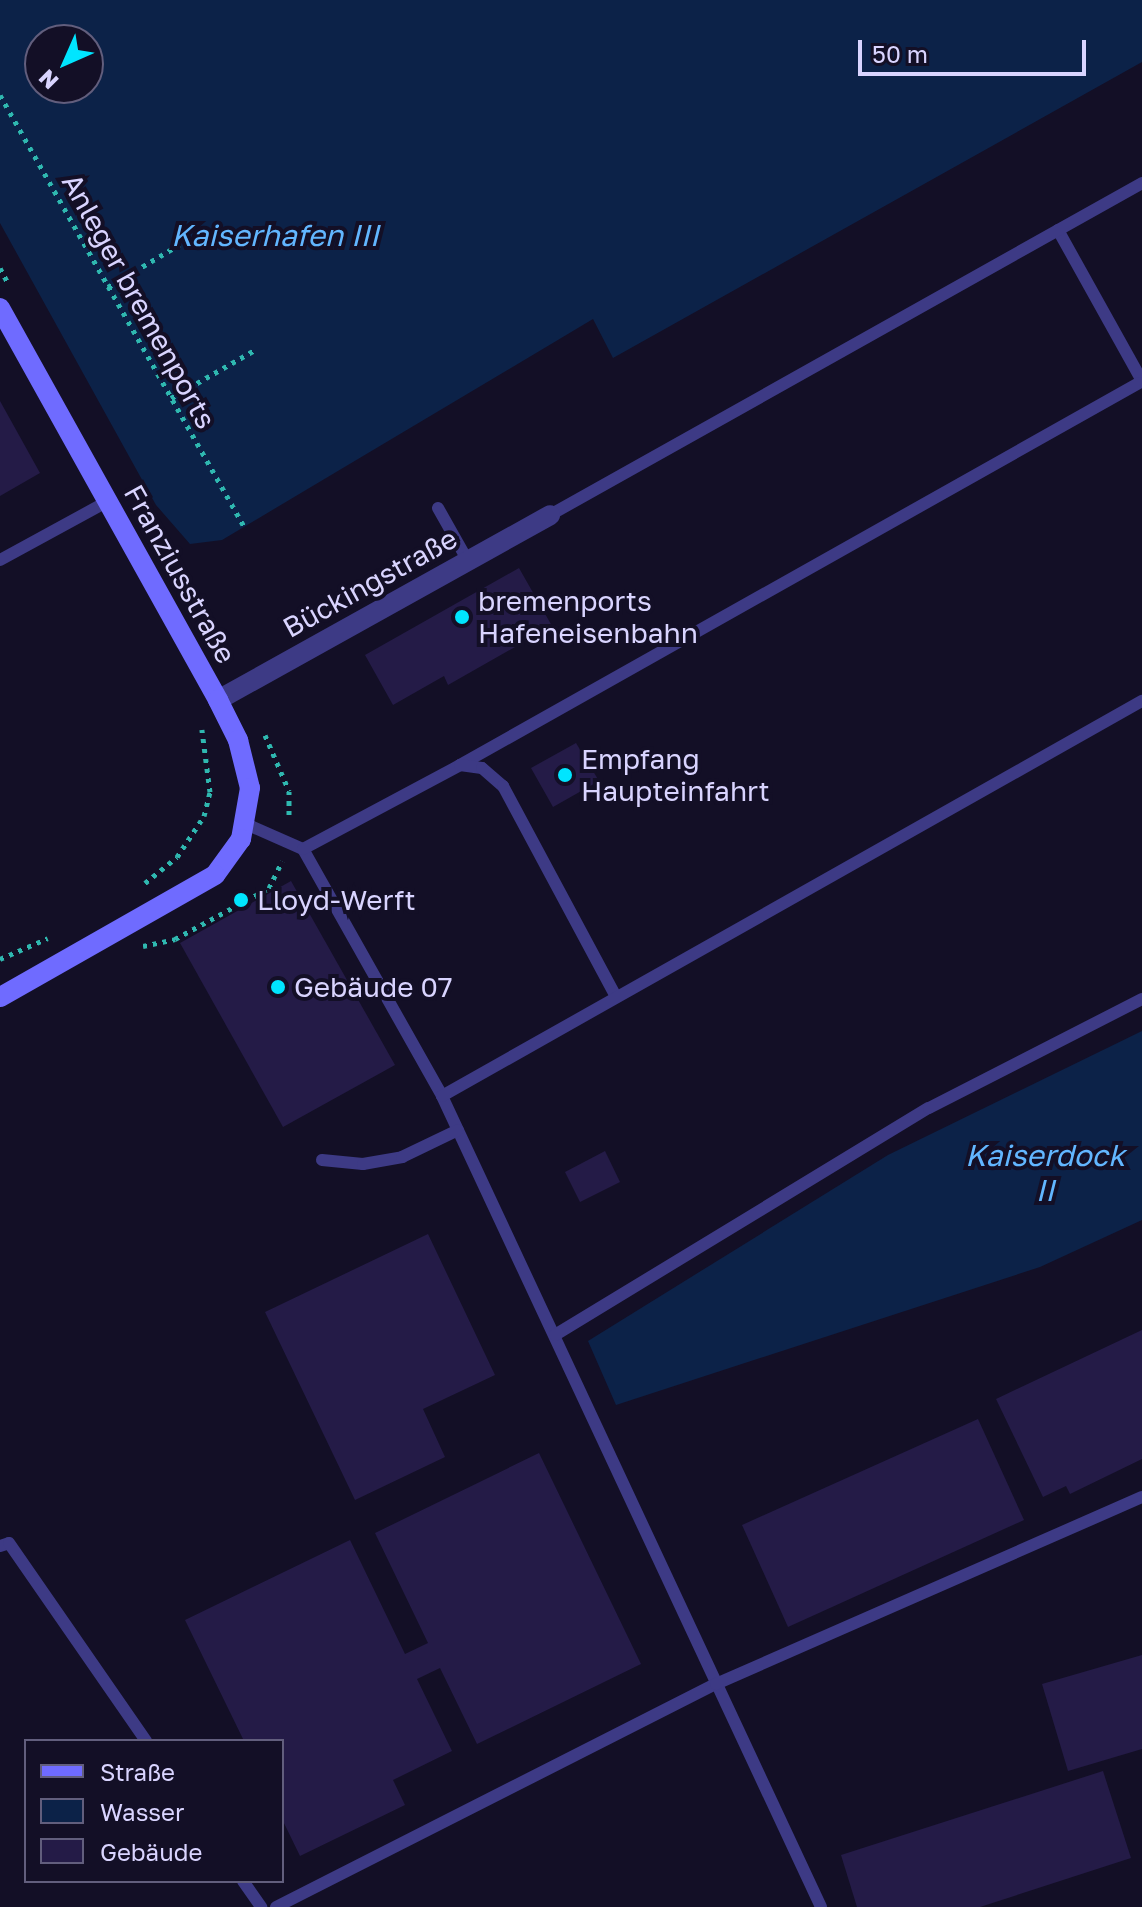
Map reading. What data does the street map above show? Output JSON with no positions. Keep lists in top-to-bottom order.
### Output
{
  "streets": {
    "main road": ["Franziusstraße"],
    "street": ["Bückingstraße"],
    "path": ["Anleger bremenports"]
  },
  "crossings": [
    ["Franziusstraße", "Bückingstraße"]
  ],
  "water": ["Kaiserhafen III", "Kaiserdock II"],
  "places": [
    "bremenports Hafeneisenbahn",
    "Empfang Haupteinfahrt",
    "Lloyd-Werft",
    "Gebäude 07"
  ],
  "legend": ["Straße", "Wasser", "Gebäude"],
  "scale_bar": "50 m",
  "north": "bottom left"
}
